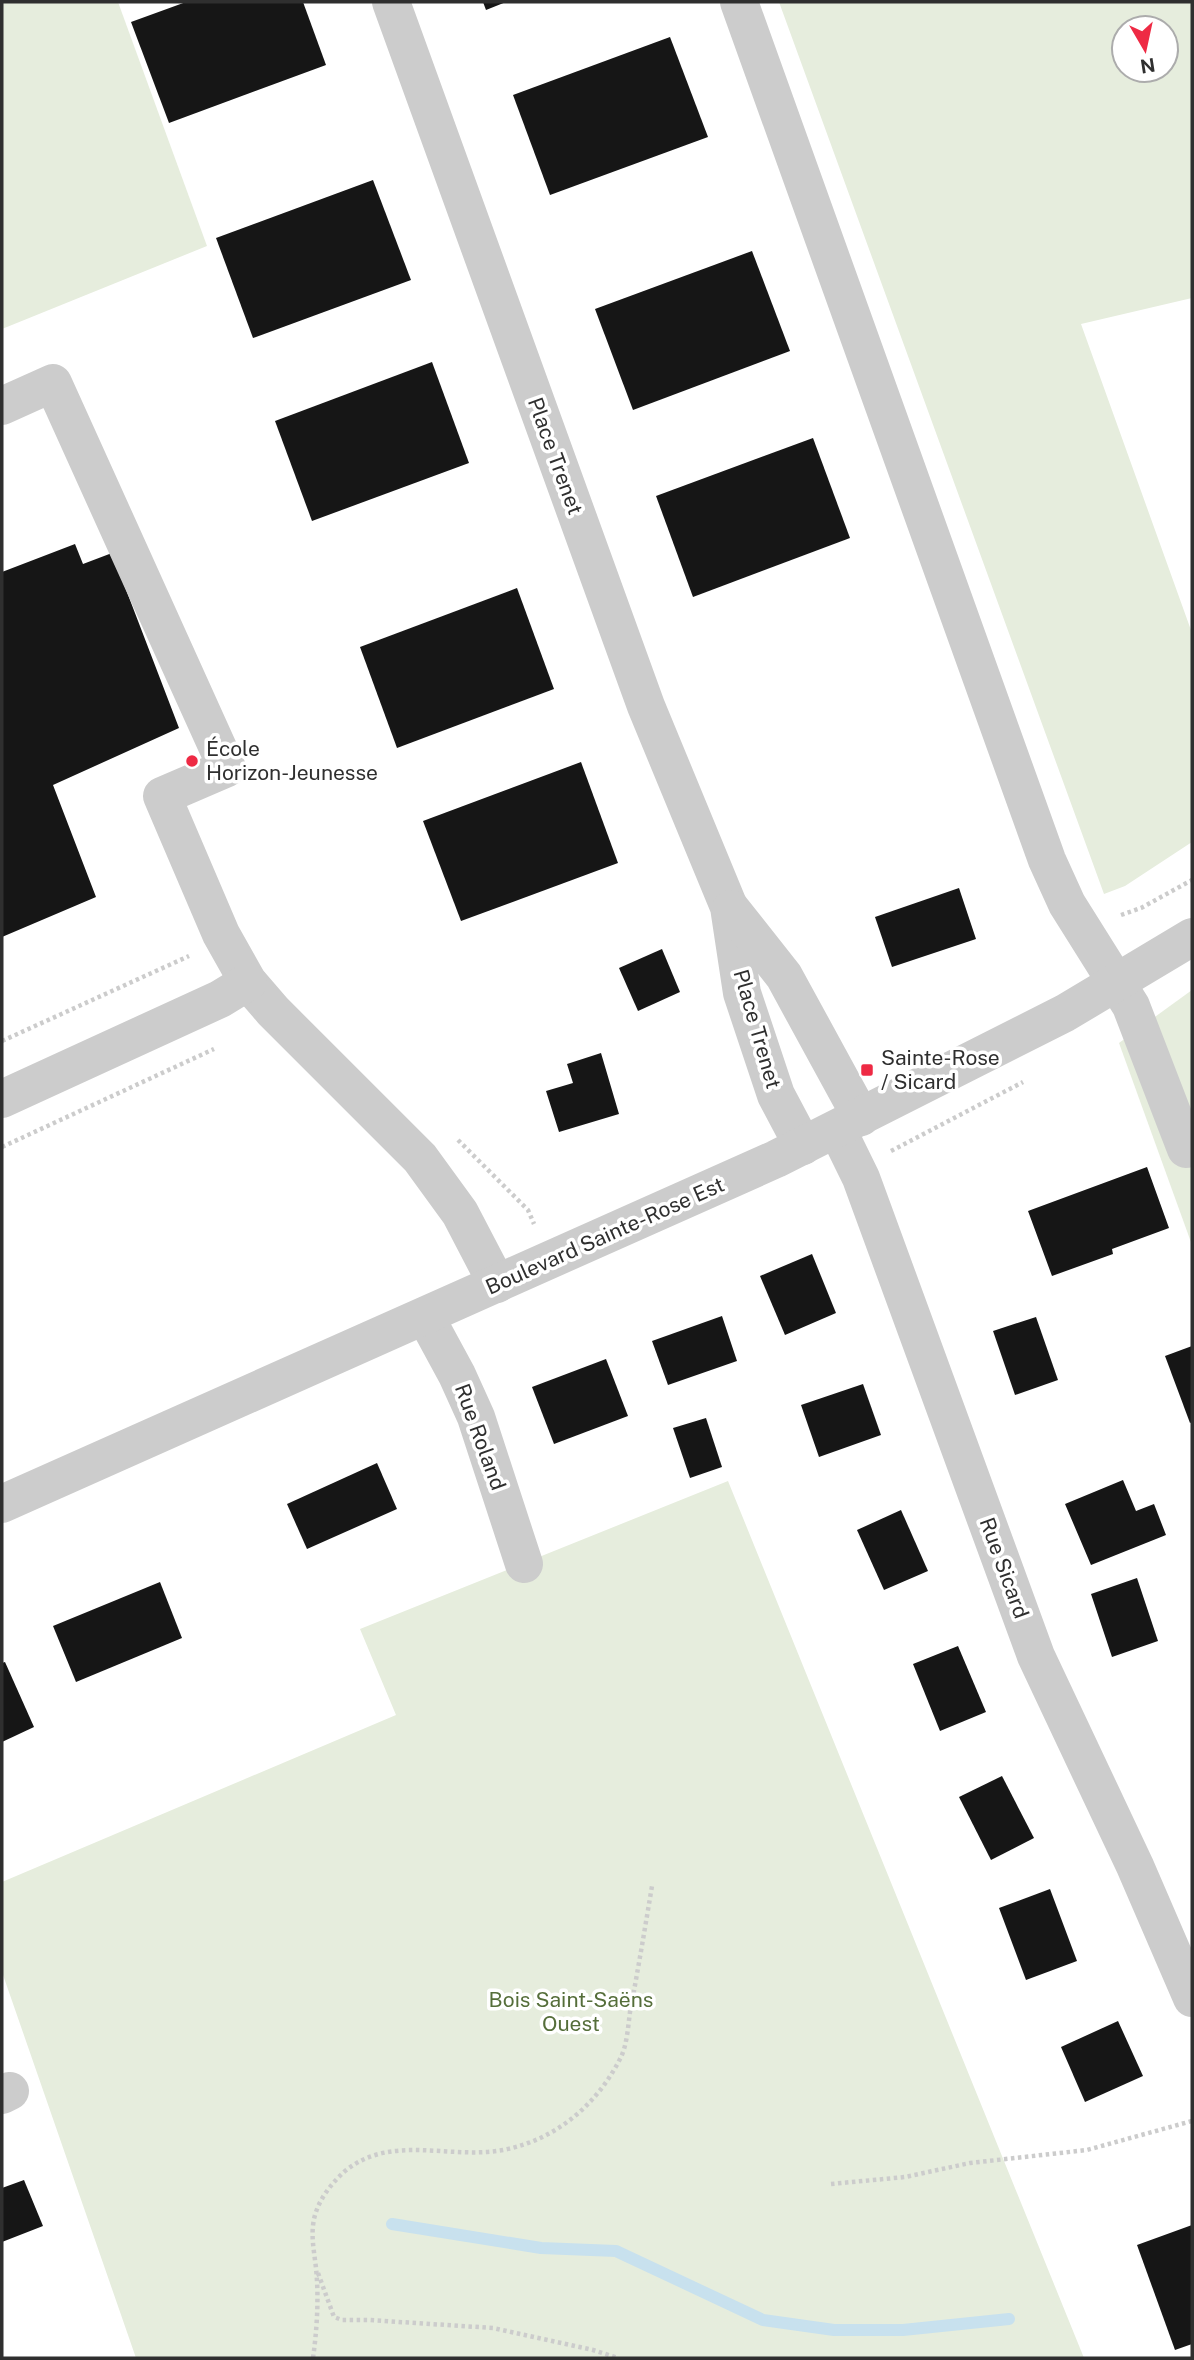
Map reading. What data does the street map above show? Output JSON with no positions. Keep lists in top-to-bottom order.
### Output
{
  "streets": {
    "street": [
      "Place Trenet",
      "Boulevard Sainte-Rose Est",
      "Rue Roland",
      "Rue Sicard"
    ]
  },
  "crossings": [
    ["Place Trenet", "Boulevard Sainte-Rose Est"],
    ["Place Trenet", "Rue Sicard"],
    ["Boulevard Sainte-Rose Est", "Rue Roland"],
    ["Boulevard Sainte-Rose Est", "Rue Sicard"]
  ],
  "parks": ["Bois Saint-Saëns Ouest"],
  "places": {
    "other": ["École Horizon-Jeunesse"],
    "transit": ["Sainte-Rose / Sicard"]
  },
  "north": "bottom"
}
